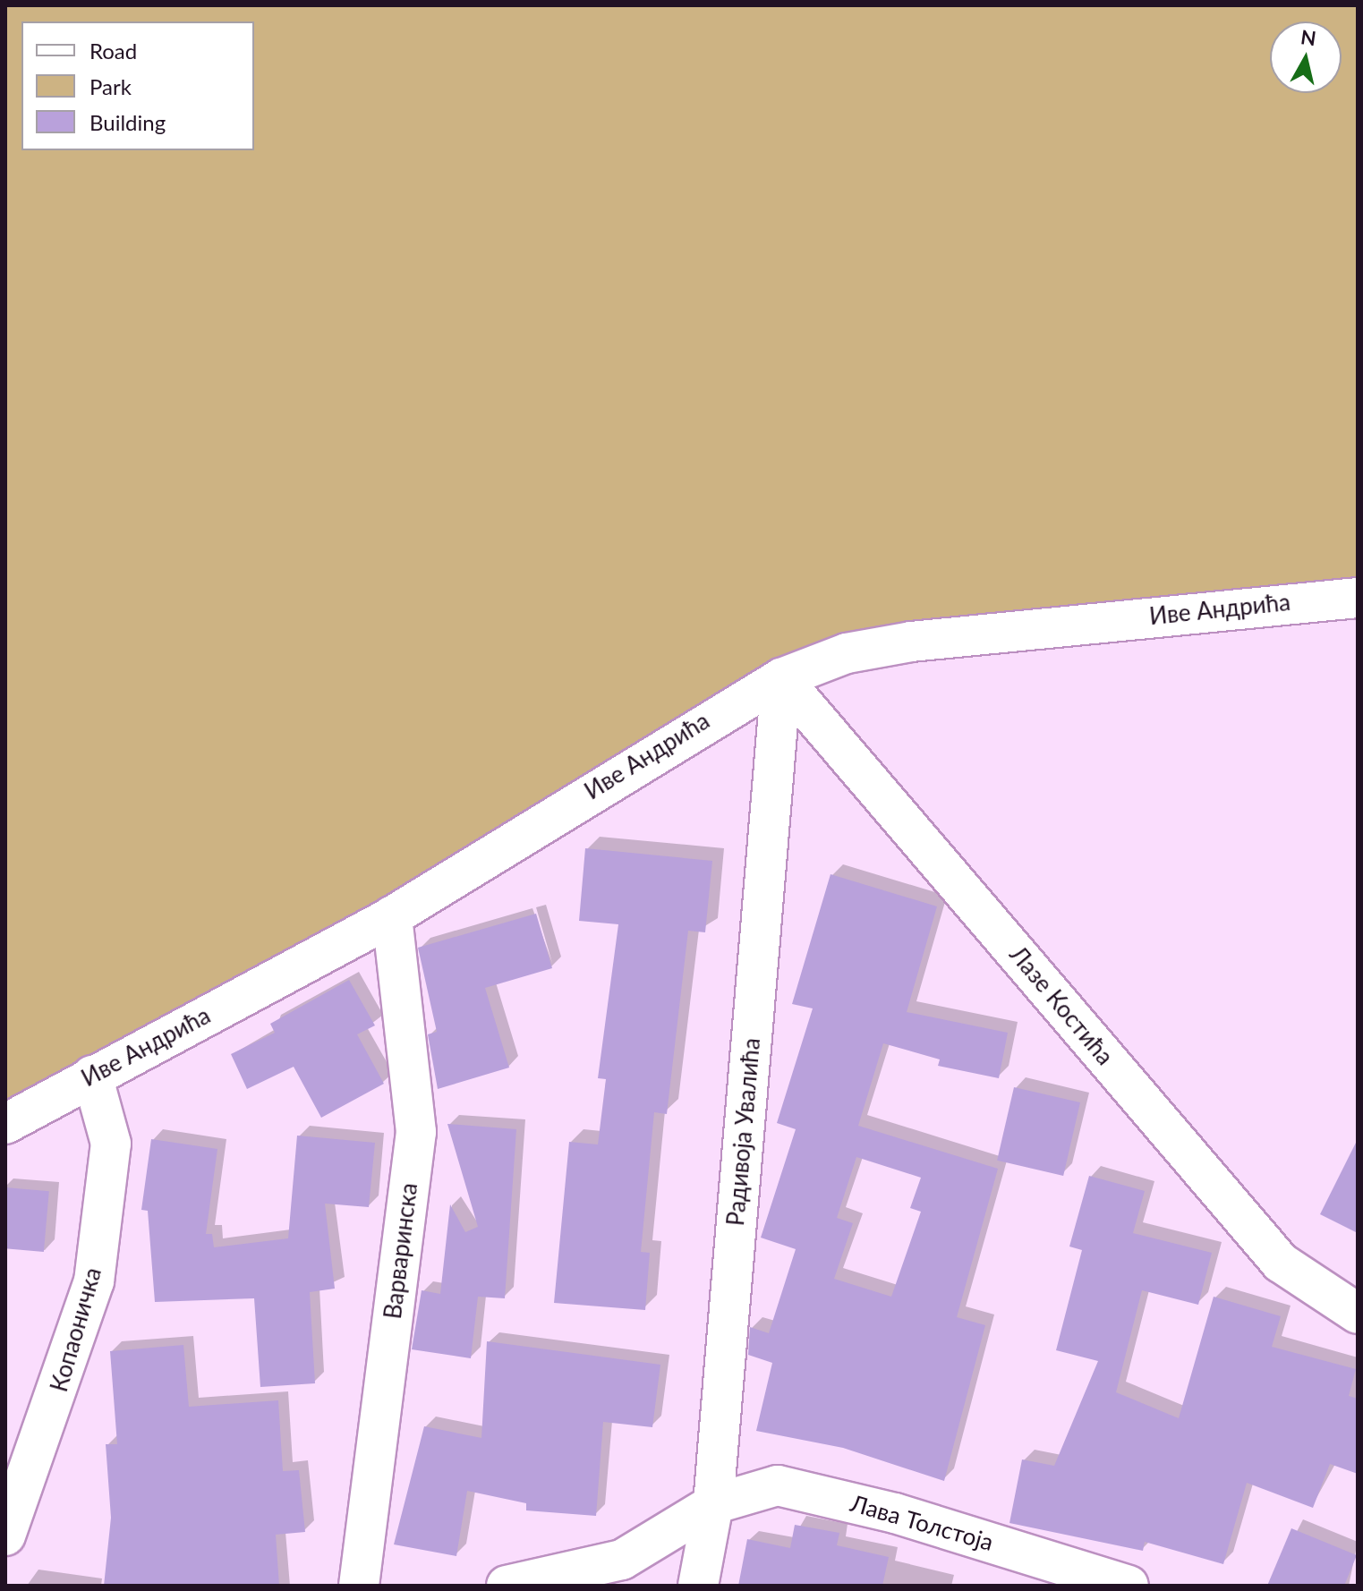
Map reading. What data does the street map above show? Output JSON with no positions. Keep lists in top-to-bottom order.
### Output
{
  "streets": {
    "street": [
      "Иве Андрића",
      "Лазе Костића",
      "Радивоја Увалића",
      "Варваринска",
      "Копаоничка",
      "Лава Толстоја"
    ]
  },
  "crossings": [
    ["Иве Андрића", "Лазе Костића"],
    ["Иве Андрића", "Радивоја Увалића"],
    ["Иве Андрића", "Варваринска"],
    ["Иве Андрића", "Копаоничка"],
    ["Лазе Костића", "Радивоја Увалића"],
    ["Радивоја Увалића", "Лава Толстоја"]
  ],
  "legend": ["Road", "Park", "Building"],
  "north": "top"
}
